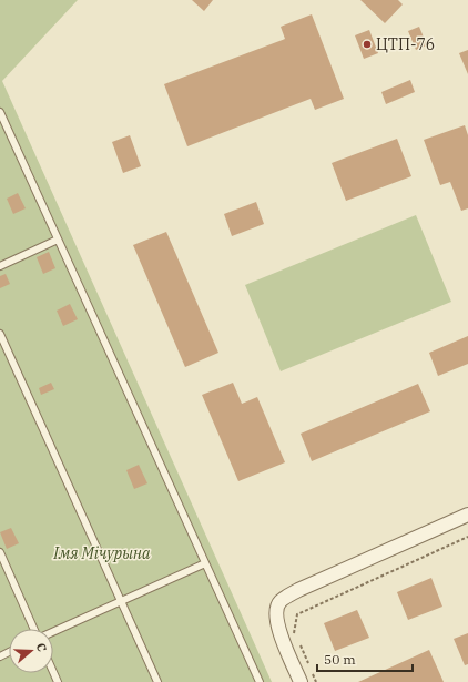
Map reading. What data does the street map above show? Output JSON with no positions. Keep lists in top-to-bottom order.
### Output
{
  "parks": ["Імя Мічурына"],
  "places": ["ЦТП-76"],
  "scale_bar": "50 m",
  "north": "right"
}
